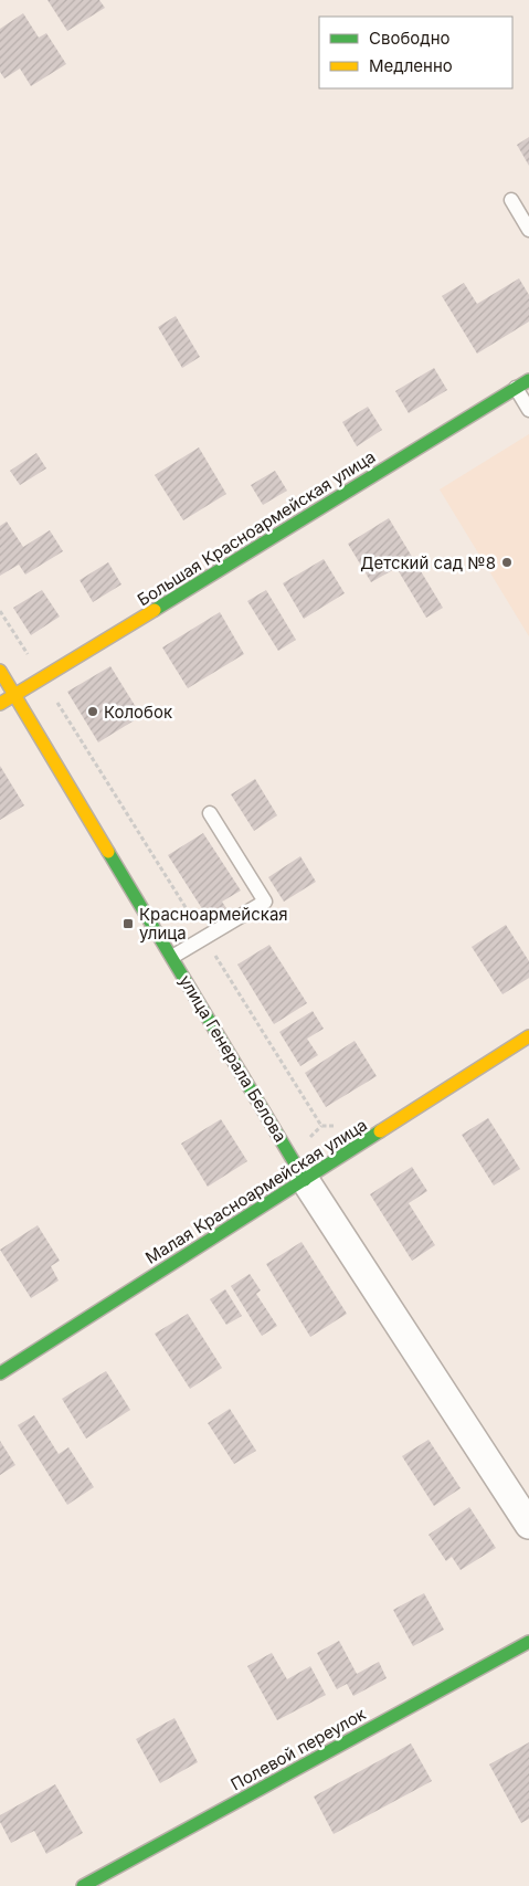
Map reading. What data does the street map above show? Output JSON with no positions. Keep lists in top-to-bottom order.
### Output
{
  "streets": {
    "main road": [
      "Большая Красноармейская улица",
      "улица Генерала Белова",
      "Малая Красноармейская улица",
      "Полевой переулок"
    ]
  },
  "crossings": [
    ["Большая Красноармейская улица", "улица Генерала Белова"],
    ["улица Генерала Белова", "Малая Красноармейская улица"]
  ],
  "places": {
    "other": ["Детский сад №8", "Колобок"],
    "transit": ["Красноармейская улица"]
  },
  "legend": ["Свободно", "Медленно"]
}
